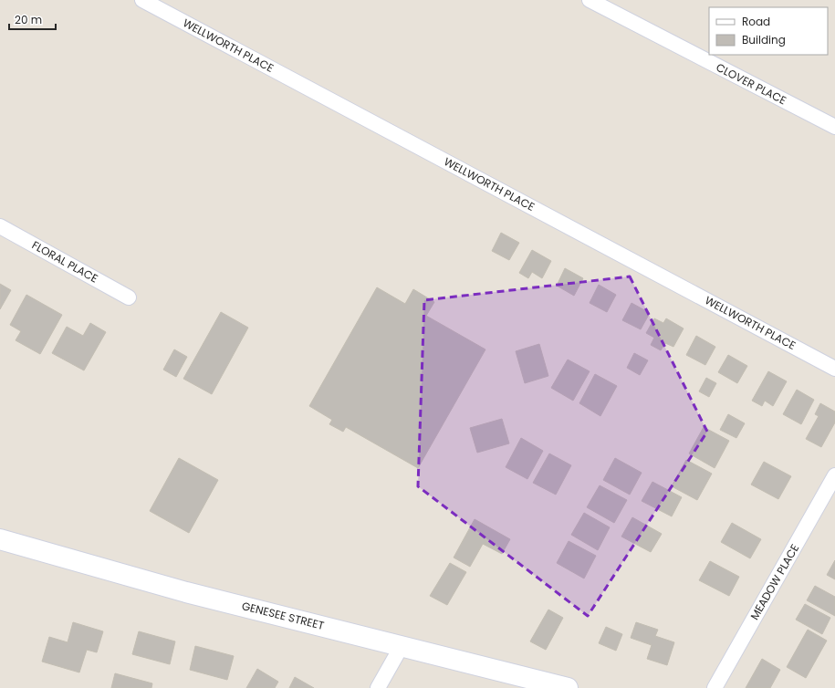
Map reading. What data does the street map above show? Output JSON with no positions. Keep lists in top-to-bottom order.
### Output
{
  "streets": {
    "main road": ["GENESEE STREET"],
    "street": [
      "WELLWORTH PLACE",
      "CLOVER PLACE",
      "FLORAL PLACE",
      "MEADOW PLACE"
    ]
  },
  "legend": ["Road", "Building"],
  "scale_bar": "20 m"
}
